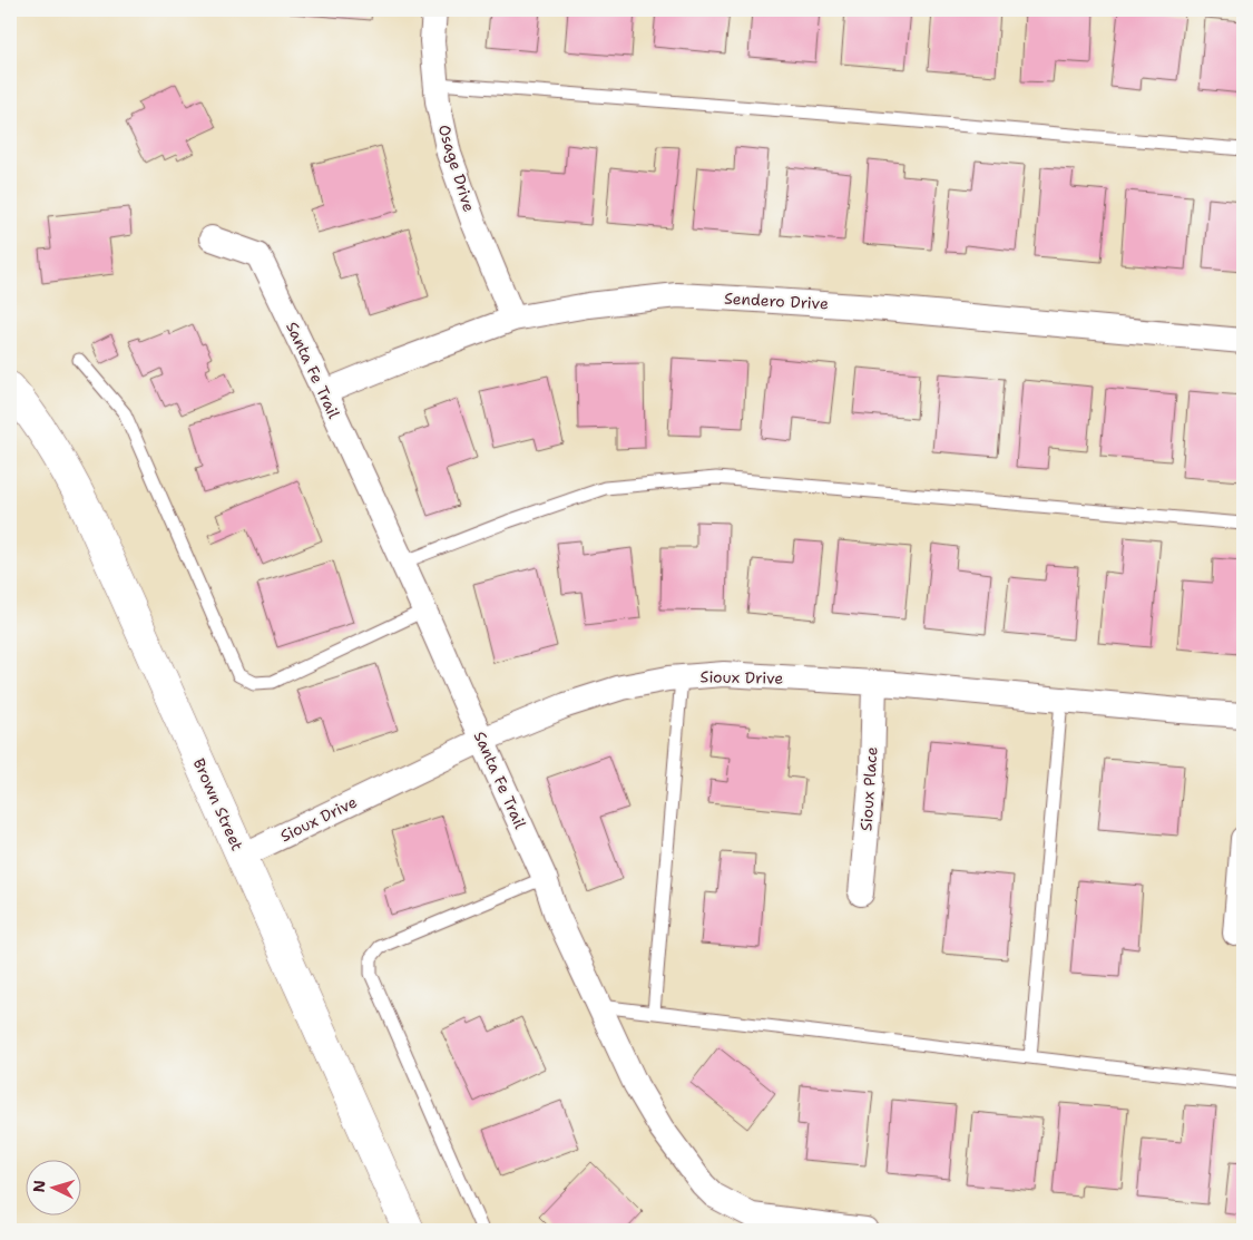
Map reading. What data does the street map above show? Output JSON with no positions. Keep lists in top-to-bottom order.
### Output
{
  "streets": {
    "main road": ["Brown Street"],
    "street": [
      "Osage Drive",
      "Sendero Drive",
      "Santa Fe Trail",
      "Sioux Drive",
      "Sioux Place"
    ]
  },
  "crossings": [
    ["Osage Drive", "Sendero Drive"],
    ["Sendero Drive", "Santa Fe Trail"],
    ["Santa Fe Trail", "Sioux Drive"],
    ["Sioux Drive", "Sioux Place"],
    ["Sioux Drive", "Brown Street"]
  ],
  "north": "left"
}
